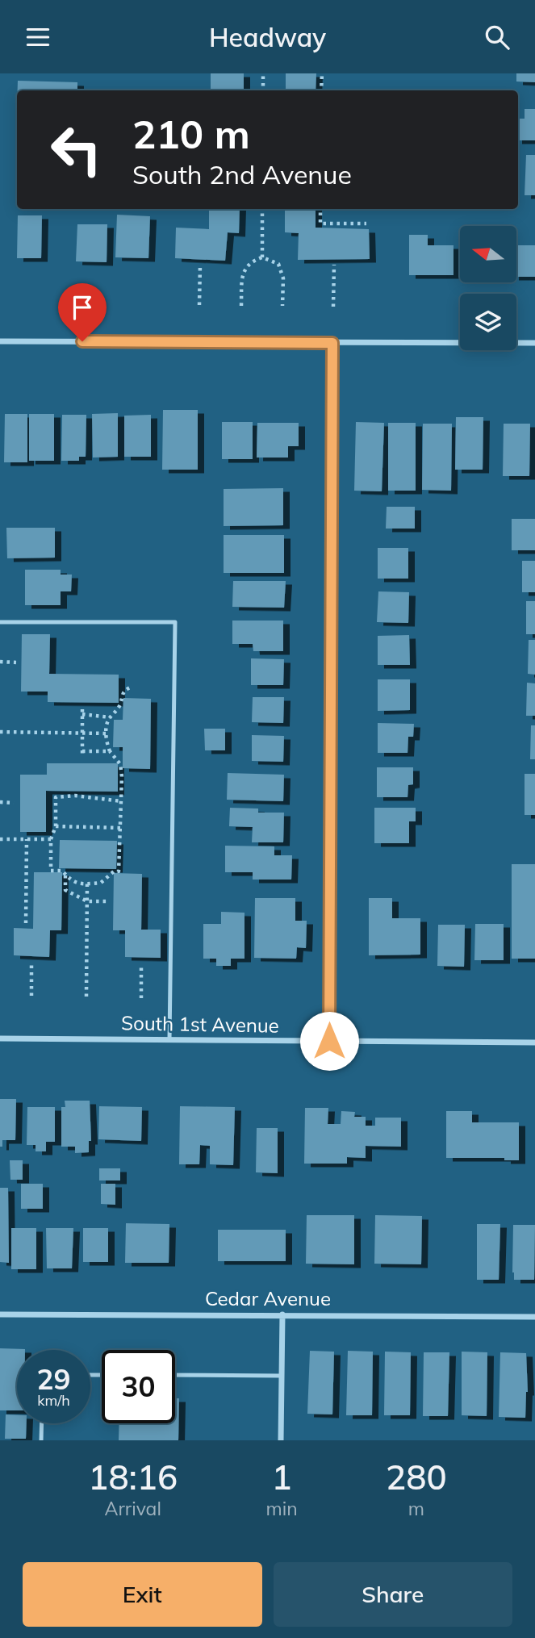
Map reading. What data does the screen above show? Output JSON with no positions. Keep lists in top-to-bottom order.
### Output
{
  "streets": {
    "street": ["South 1st Avenue", "Cedar Avenue"]
  },
  "north": "left",
  "page": {
    "header": "Headway",
    "turn": ["210 m", "South 2nd Avenue"],
    "speed": "29 km/h",
    "limit": "30",
    "eta": [
      "18:16",
      "Arrival",
      "1",
      "min",
      "280",
      "m"
    ],
    "buttons": ["Exit", "Share"]
  }
}
